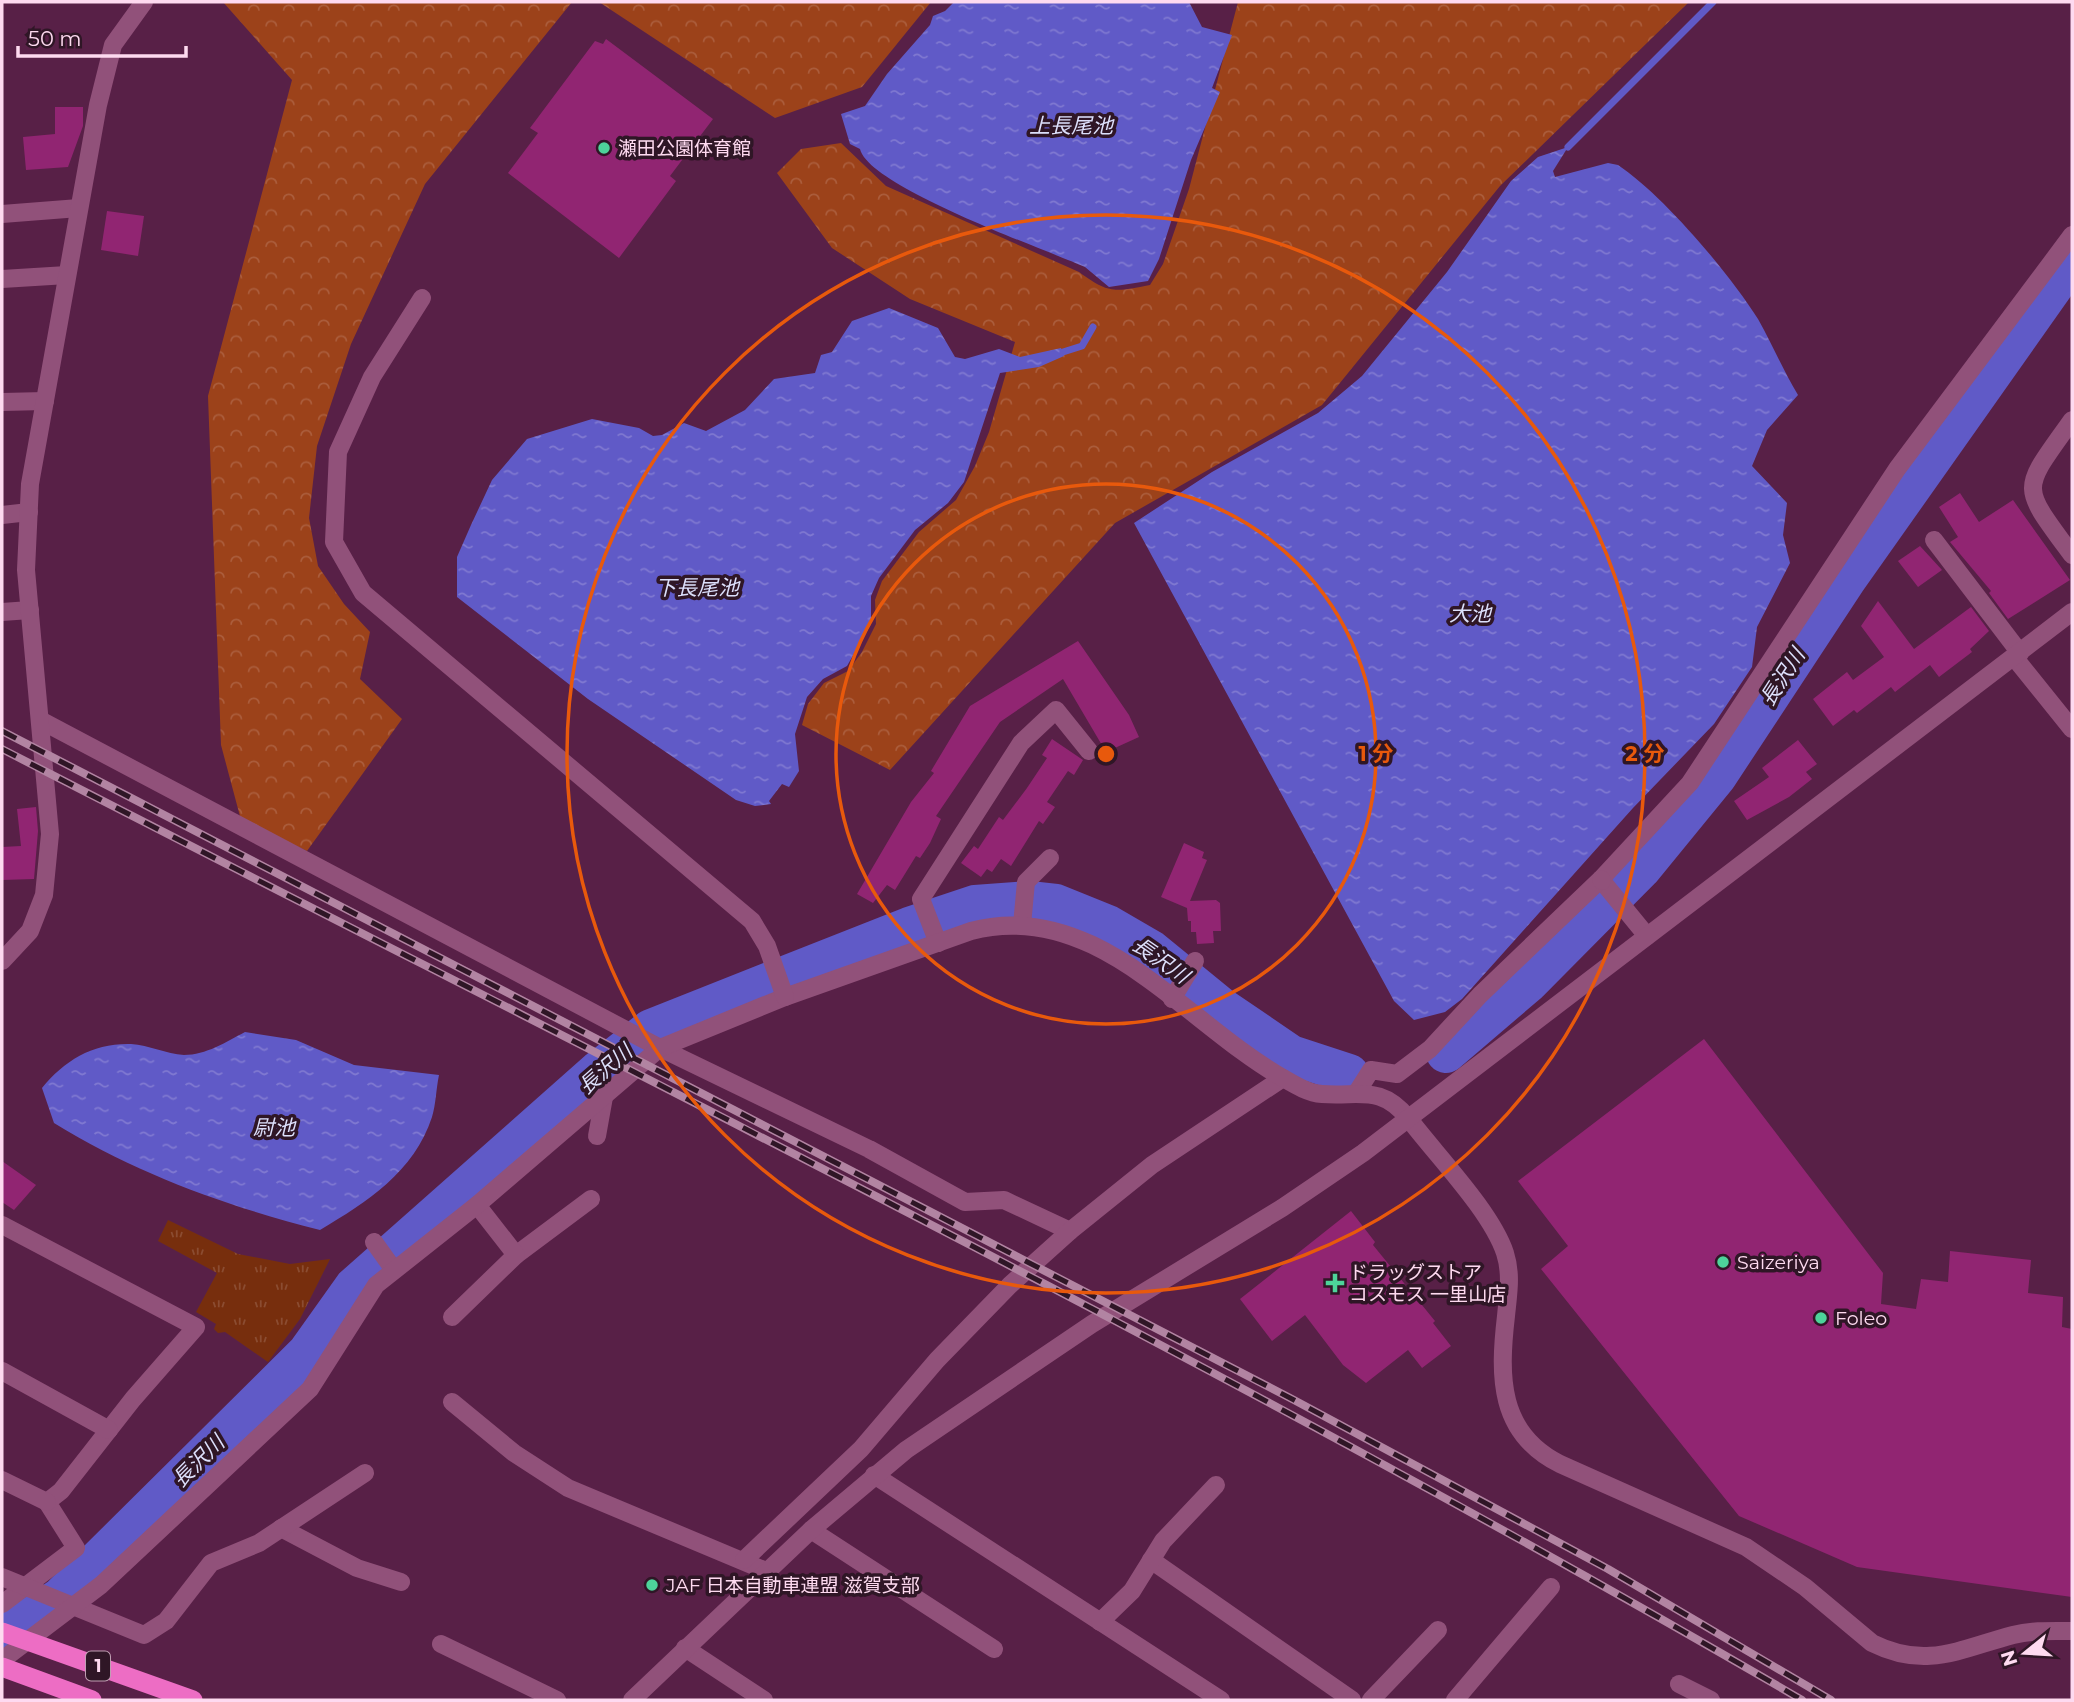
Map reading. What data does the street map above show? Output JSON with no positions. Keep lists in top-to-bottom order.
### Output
{
  "streets": {
    "highway": ["1"]
  },
  "water": [
    "上長尾池",
    "下長尾池",
    "大池",
    "長沢川",
    "尉池"
  ],
  "places": {
    "other": [
      "瀬田公園体育館",
      "Saizeriya",
      "Foleo",
      "JAF 日本自動車連盟 滋賀支部"
    ],
    "health": ["ドラッグストア コスモス 一里山店"]
  },
  "scale_bar": "50 m",
  "north": "left",
  "rings": ["1 分", "2 分"]
}
